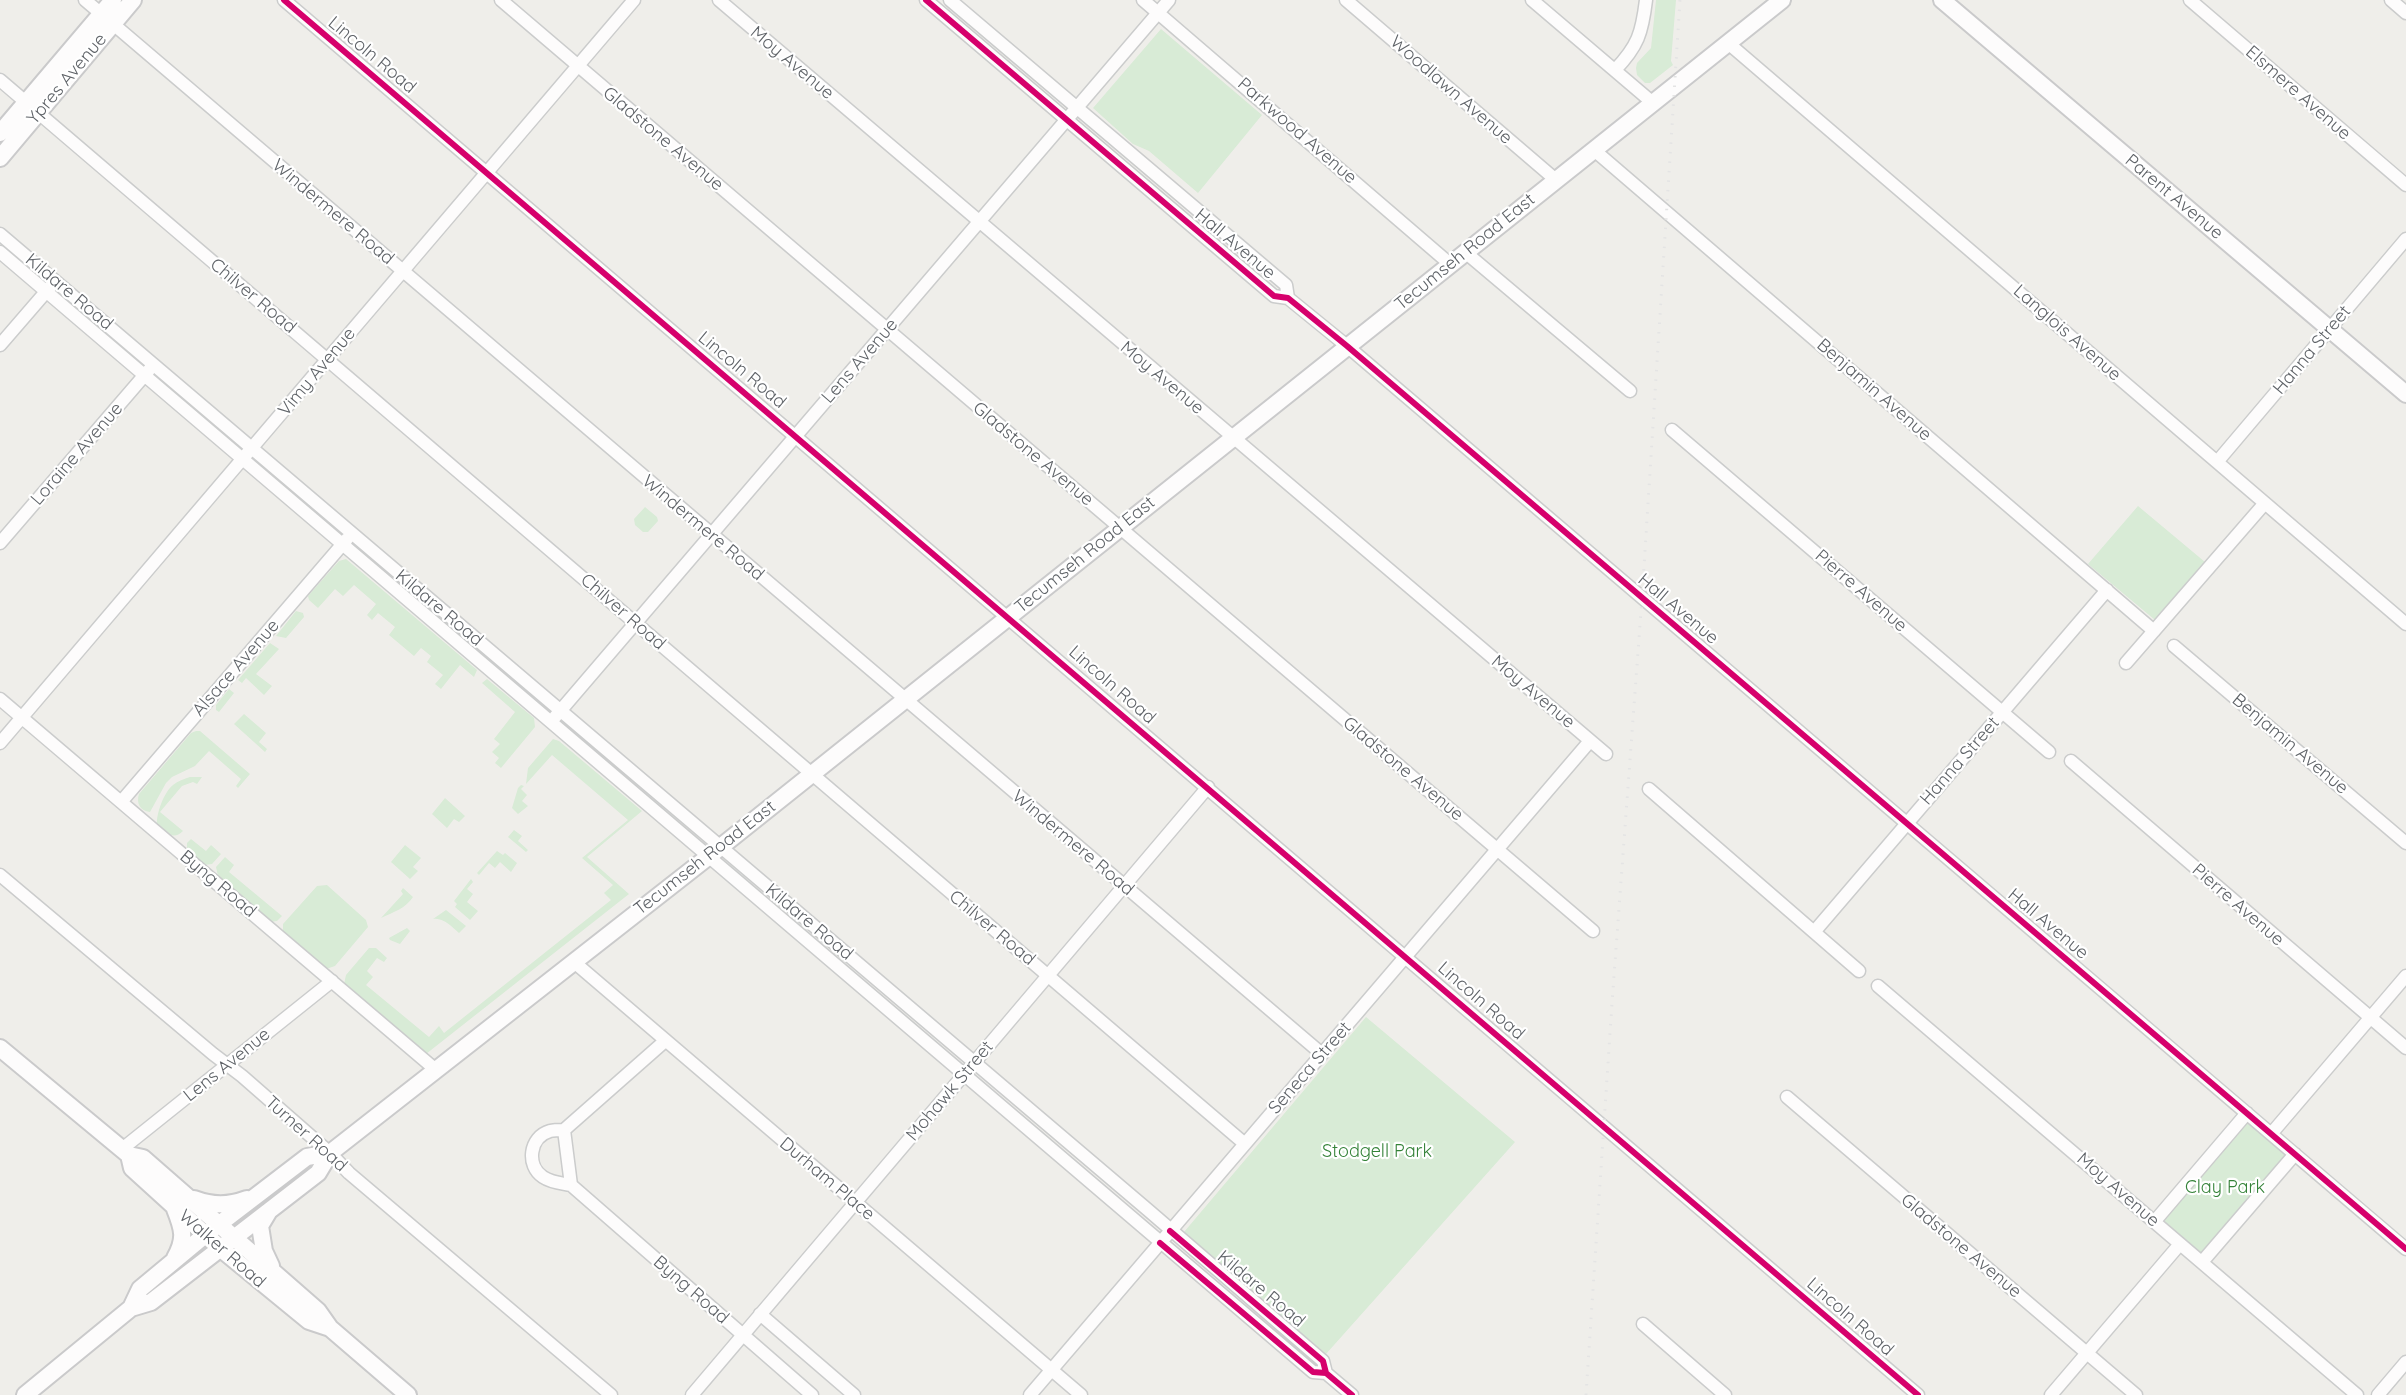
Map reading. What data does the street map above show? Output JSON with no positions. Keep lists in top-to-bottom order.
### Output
{
  "streets": {
    "main road": [
      "Ypres Avenue",
      "Parent Avenue",
      "Tecumseh Road East",
      "Walker Road"
    ],
    "street": [
      "Lincoln Road",
      "Moy Avenue",
      "Woodlawn Avenue",
      "Elsmere Avenue",
      "Parkwood Avenue",
      "Gladstone Avenue",
      "Windermere Road",
      "Hall Avenue",
      "Kildare Road",
      "Chilver Road",
      "Langlois Avenue",
      "Hanna Street",
      "Lens Avenue",
      "Vimy Avenue",
      "Benjamin Avenue",
      "Loraine Avenue",
      "Pierre Avenue",
      "Alsace Avenue",
      "Byng Road",
      "Seneca Street",
      "Mohawk Street",
      "Turner Road",
      "Durham Place"
    ]
  },
  "crossings": [
    ["Lincoln Road", "Tecumseh Road East"],
    ["Lincoln Road", "Lens Avenue"],
    ["Lincoln Road", "Vimy Avenue"],
    ["Lincoln Road", "Seneca Street"],
    ["Lincoln Road", "Mohawk Street"],
    ["Moy Avenue", "Tecumseh Road East"],
    ["Moy Avenue", "Lens Avenue"],
    ["Moy Avenue", "Seneca Street"],
    ["Ypres Avenue", "Windermere Road"],
    ["Ypres Avenue", "Chilver Road"],
    ["Woodlawn Avenue", "Tecumseh Road East"],
    ["Parkwood Avenue", "Tecumseh Road East"],
    ["Parkwood Avenue", "Lens Avenue"],
    ["Gladstone Avenue", "Tecumseh Road East"],
    ["Gladstone Avenue", "Lens Avenue"],
    ["Gladstone Avenue", "Vimy Avenue"],
    ["Gladstone Avenue", "Seneca Street"],
    ["Parent Avenue", "Hanna Street"],
    ["Windermere Road", "Tecumseh Road East"],
    ["Windermere Road", "Lens Avenue"],
    ["Windermere Road", "Vimy Avenue"],
    ["Windermere Road", "Seneca Street"],
    ["Windermere Road", "Mohawk Street"],
    ["Hall Avenue", "Tecumseh Road East"],
    ["Hall Avenue", "Hanna Street"],
    ["Hall Avenue", "Lens Avenue"],
    ["Tecumseh Road East", "Kildare Road"],
    ["Tecumseh Road East", "Chilver Road"],
    ["Tecumseh Road East", "Langlois Avenue"],
    ["Tecumseh Road East", "Benjamin Avenue"],
    ["Tecumseh Road East", "Byng Road"],
    ["Tecumseh Road East", "Turner Road"],
    ["Tecumseh Road East", "Durham Place"],
    ["Tecumseh Road East", "Walker Road"],
    ["Kildare Road", "Lens Avenue"],
    ["Kildare Road", "Vimy Avenue"],
    ["Kildare Road", "Loraine Avenue"],
    ["Kildare Road", "Alsace Avenue"],
    ["Kildare Road", "Seneca Street"],
    ["Kildare Road", "Mohawk Street"],
    ["Chilver Road", "Lens Avenue"],
    ["Chilver Road", "Vimy Avenue"],
    ["Chilver Road", "Seneca Street"],
    ["Chilver Road", "Mohawk Street"],
    ["Langlois Avenue", "Hanna Street"],
    ["Hanna Street", "Benjamin Avenue"],
    ["Hanna Street", "Pierre Avenue"],
    ["Lens Avenue", "Byng Road"],
    ["Lens Avenue", "Turner Road"],
    ["Lens Avenue", "Walker Road"],
    ["Vimy Avenue", "Byng Road"],
    ["Alsace Avenue", "Byng Road"],
    ["Byng Road", "Mohawk Street"],
    ["Byng Road", "Durham Place"],
    ["Seneca Street", "Durham Place"],
    ["Mohawk Street", "Durham Place"]
  ],
  "parks": ["Stodgell Park", "Clay Park"]
}
